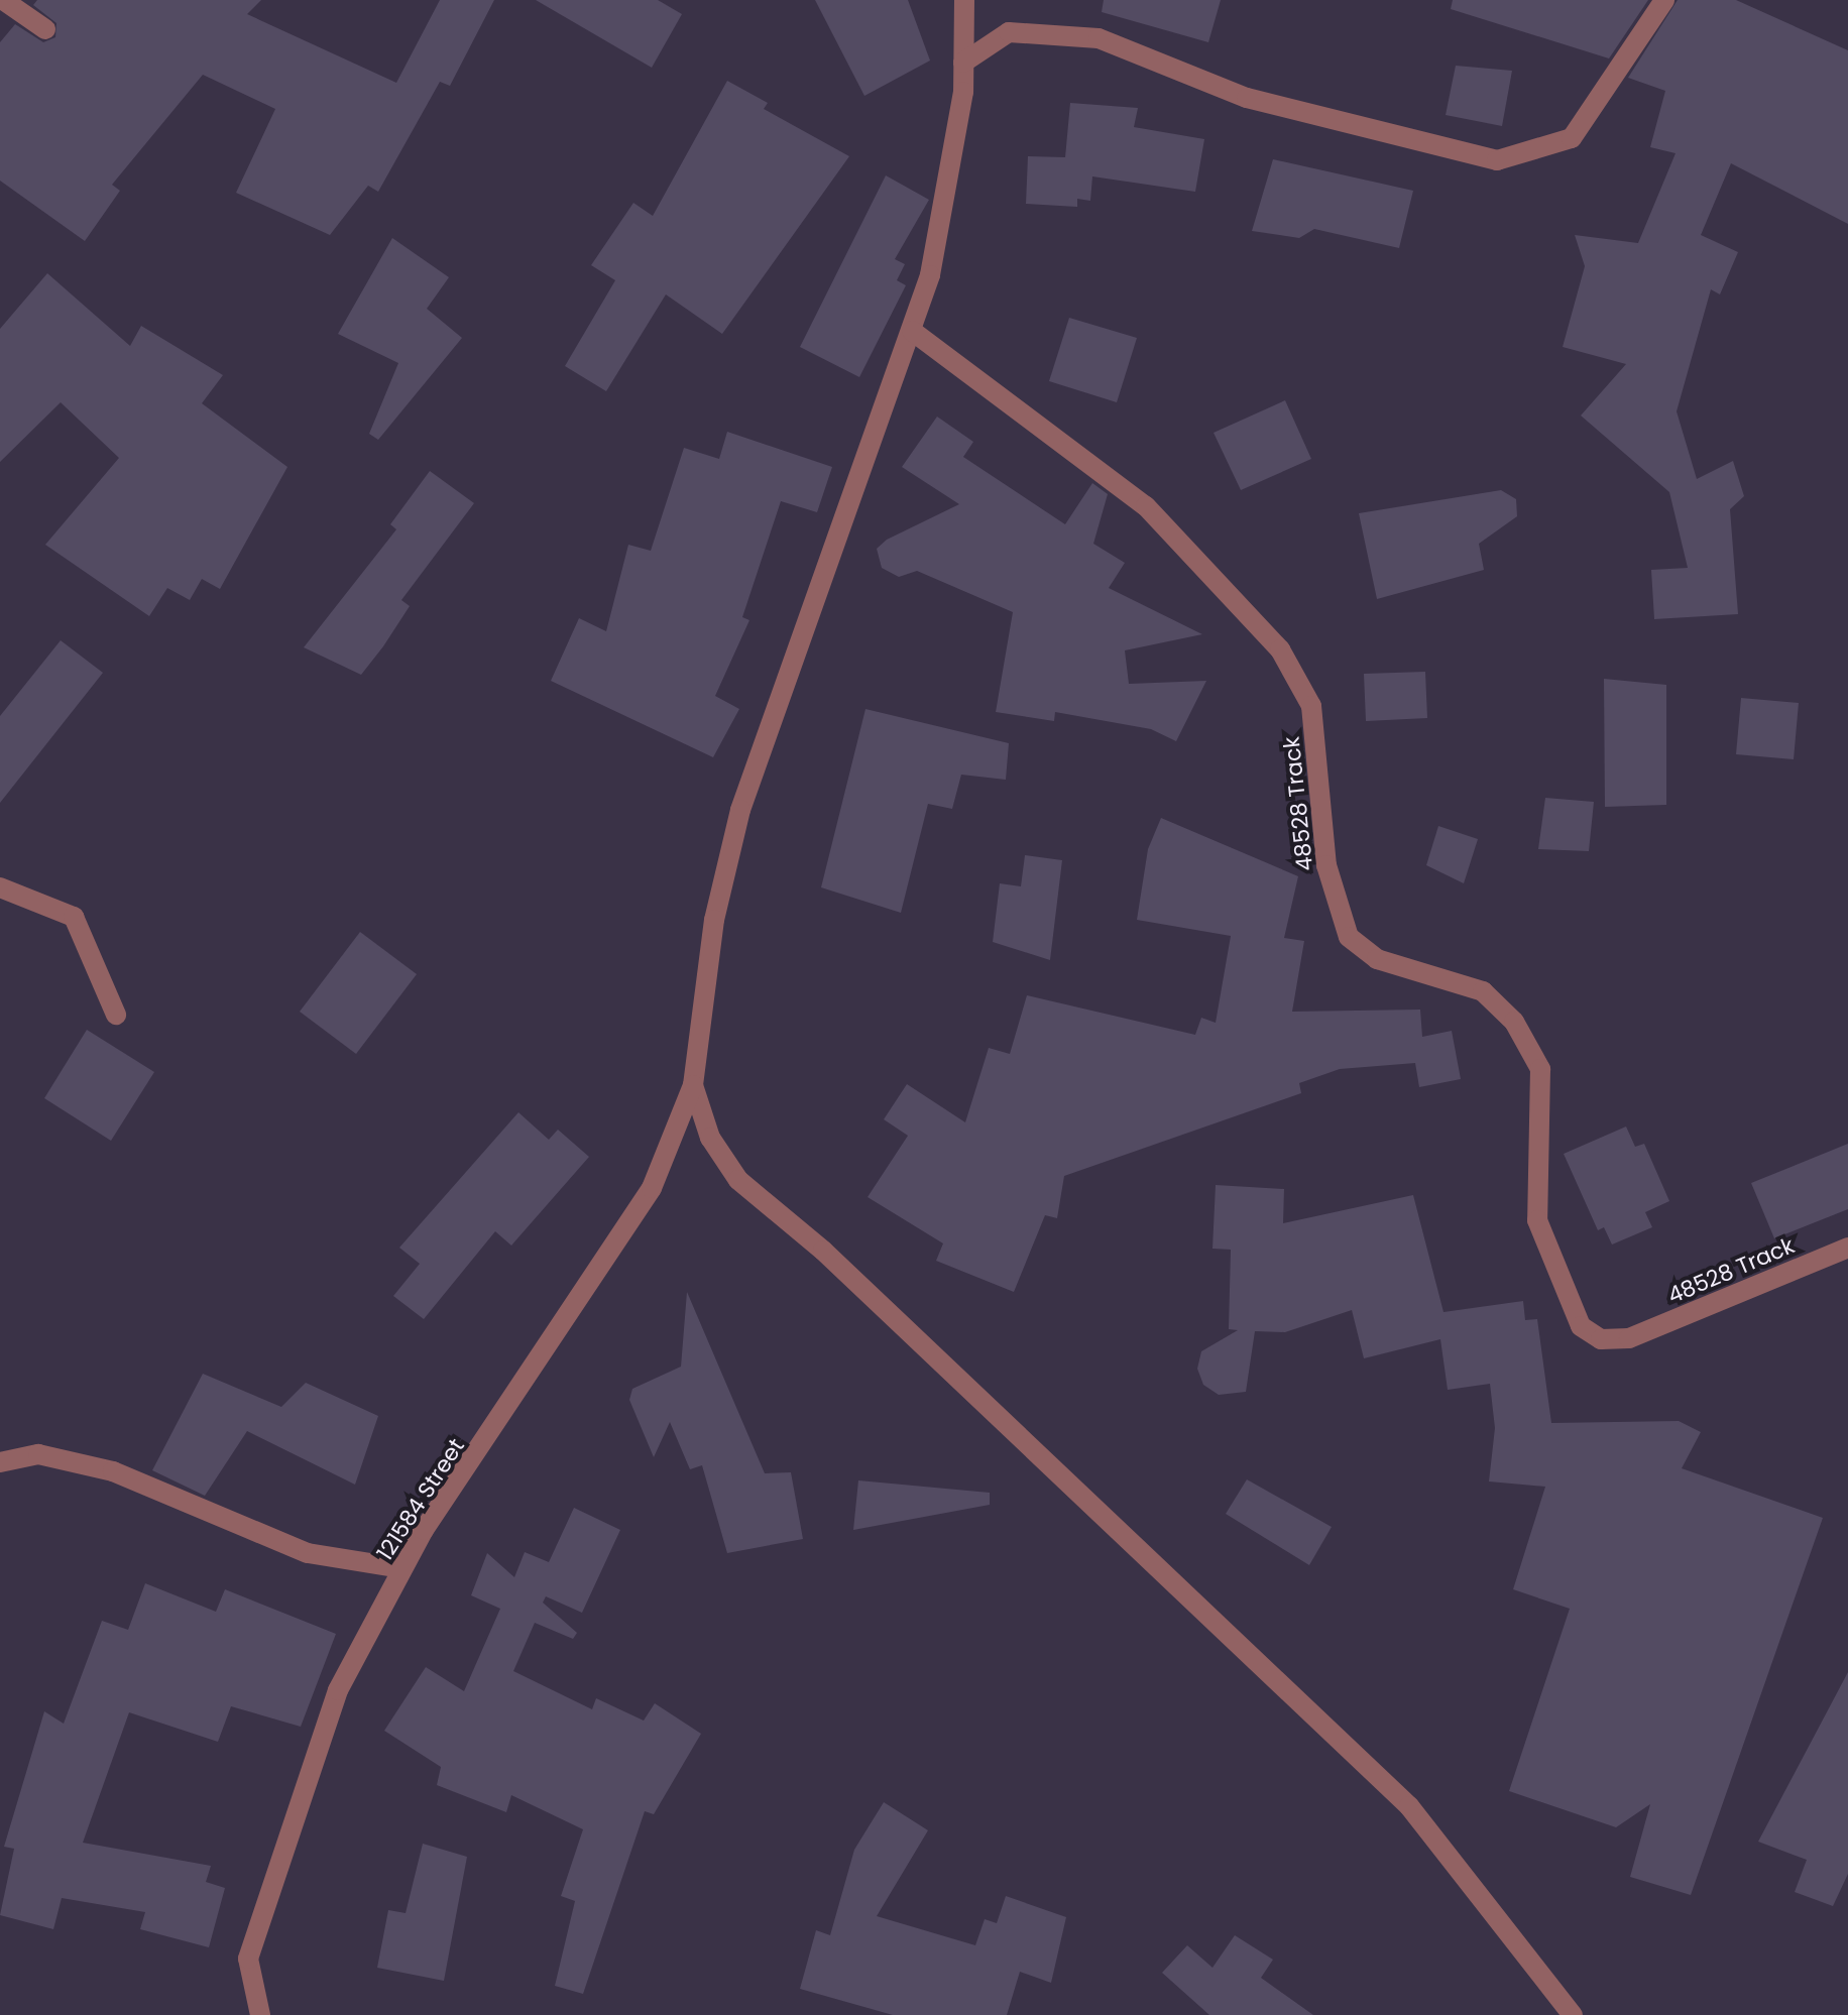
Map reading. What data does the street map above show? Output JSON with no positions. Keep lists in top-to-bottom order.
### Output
{
  "streets": {
    "street": ["48528 Track", "121584 Street"]
  }
}
